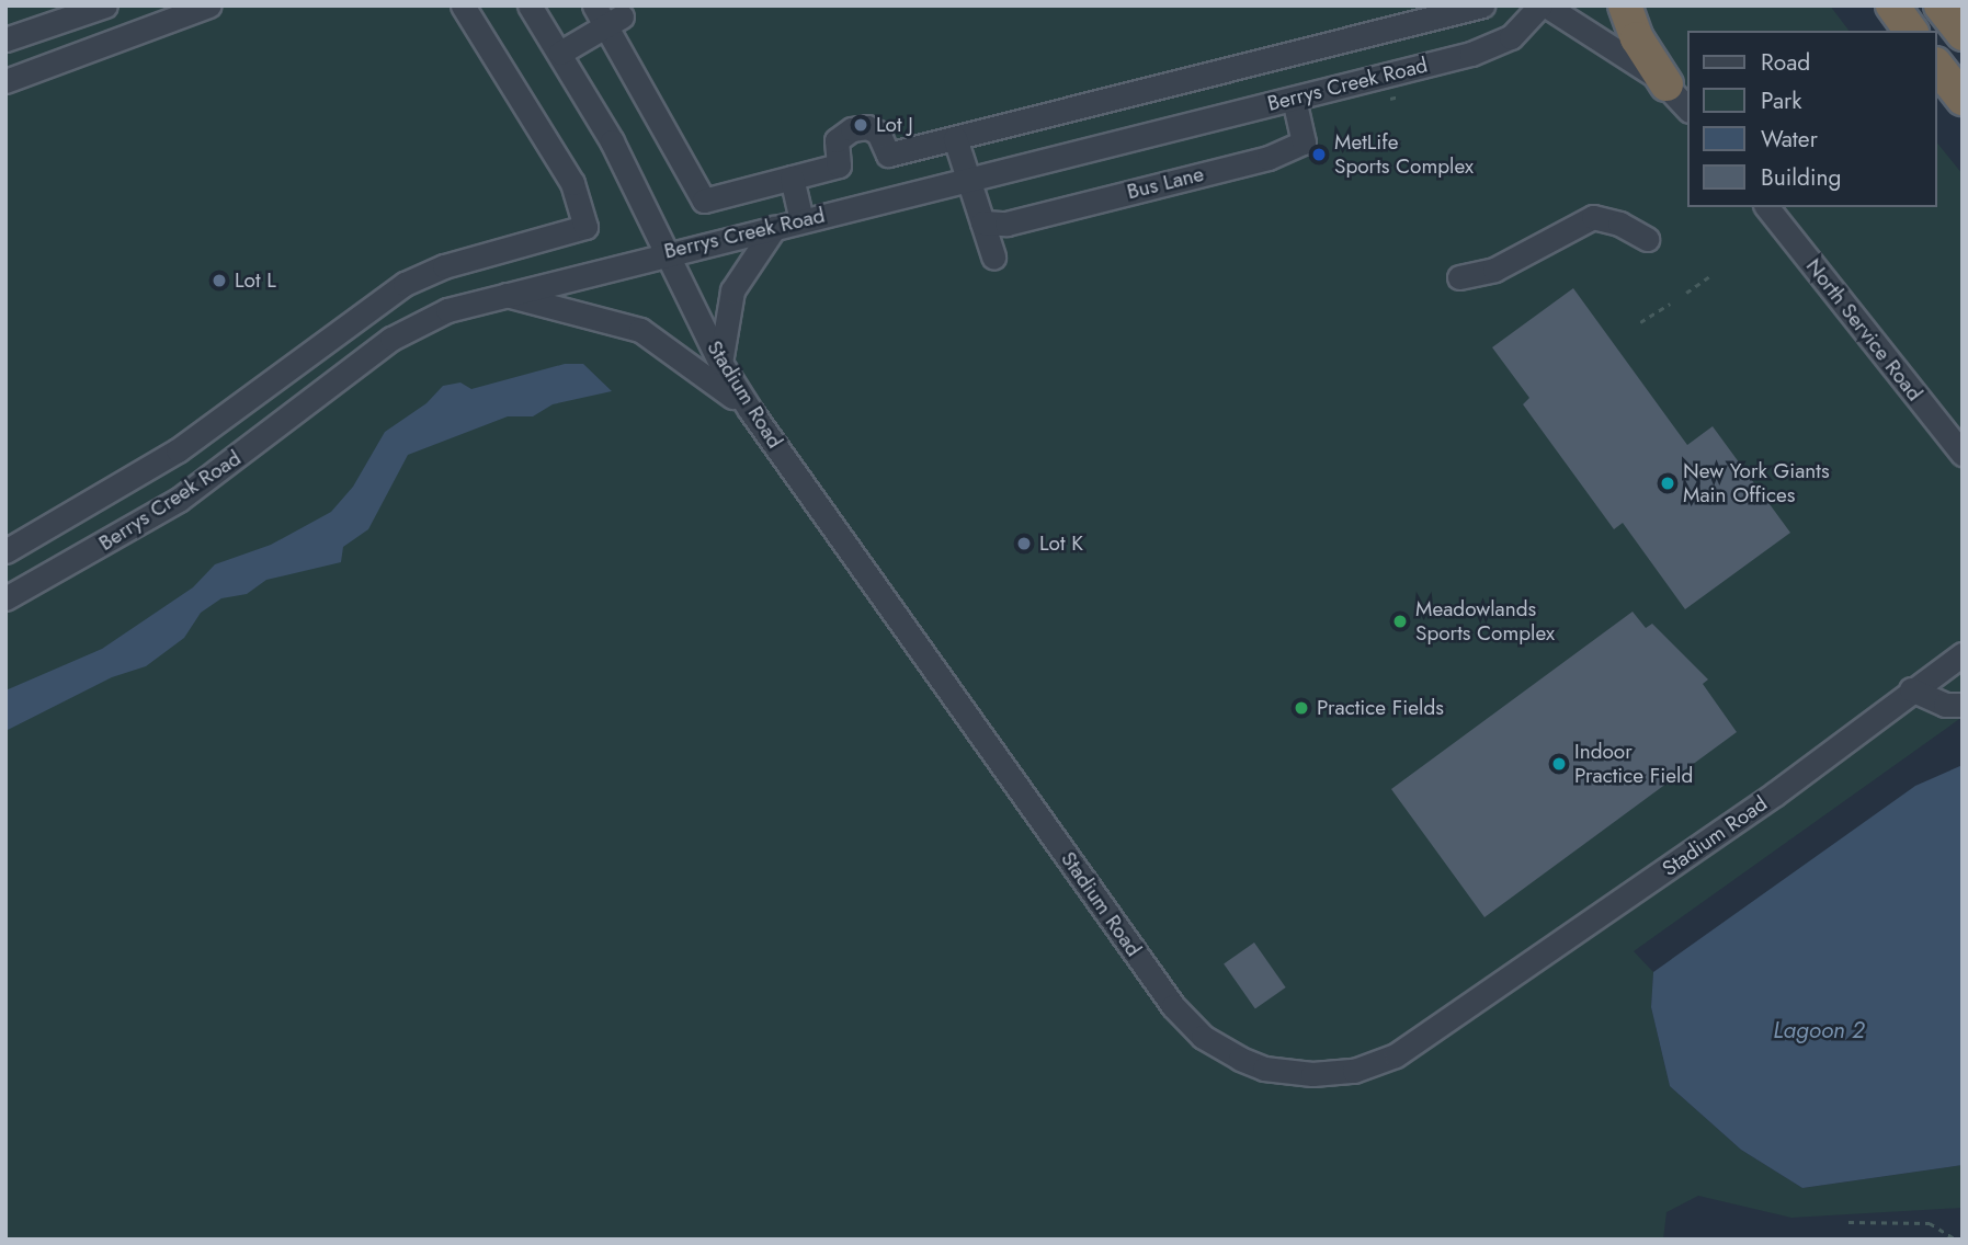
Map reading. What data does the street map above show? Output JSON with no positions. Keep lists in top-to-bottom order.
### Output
{
  "streets": {
    "street": [
      "Berrys Creek Road",
      "Bus Lane",
      "North Service Road",
      "Stadium Road"
    ]
  },
  "crossings": [
    ["Berrys Creek Road", "Bus Lane"],
    ["Berrys Creek Road", "Stadium Road"]
  ],
  "water": ["Lagoon 2"],
  "places": [
    "Lot J",
    "MetLife Sports Complex",
    "Lot L",
    "New York Giants Main Offices",
    "Lot K",
    "Meadowlands Sports Complex",
    "Practice Fields",
    "Indoor Practice Field"
  ],
  "legend": [
    "Road",
    "Park",
    "Water",
    "Building"
  ]
}
